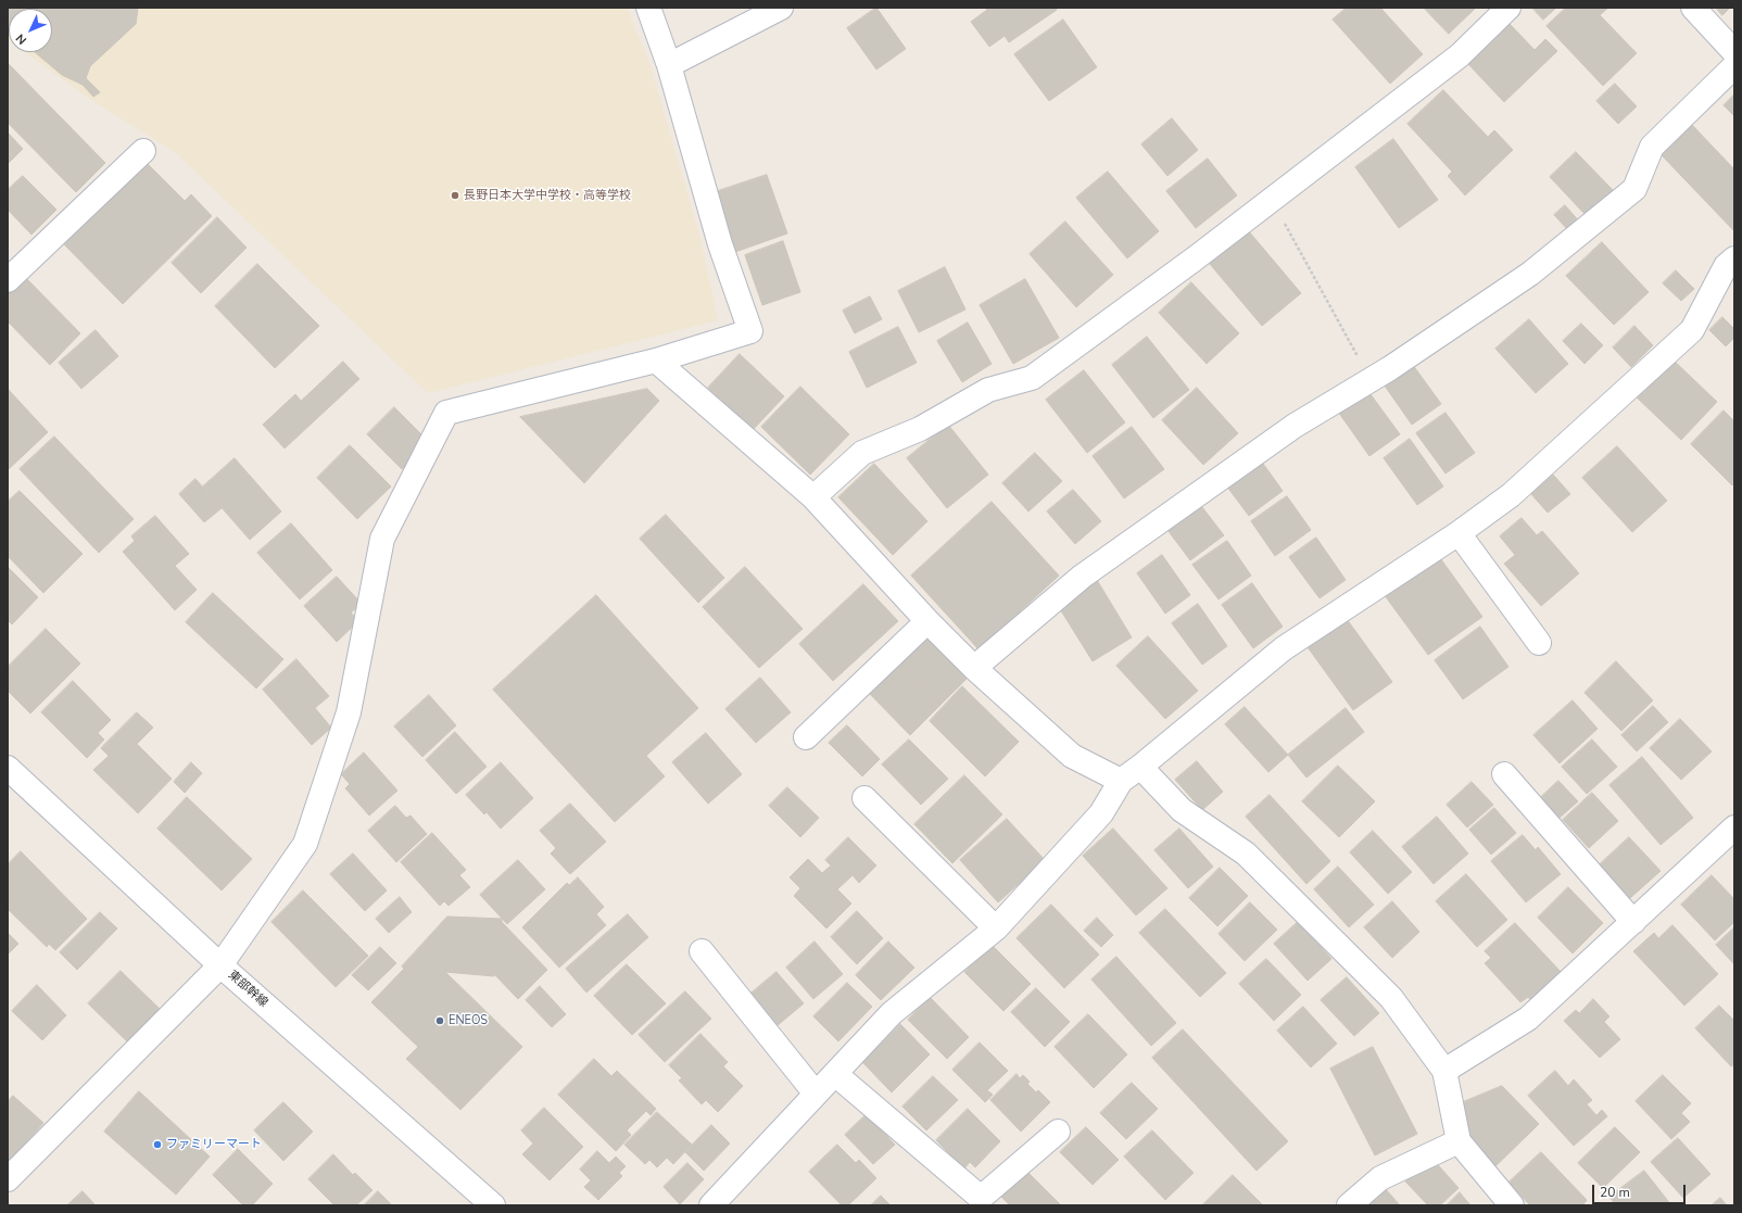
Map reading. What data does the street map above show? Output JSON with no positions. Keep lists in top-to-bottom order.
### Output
{
  "streets": {
    "street": ["東部幹線"]
  },
  "places": ["長野日本大学中学校・高等学校", "ENEOS", "ファミリーマート"],
  "scale_bar": "20 m",
  "north": "bottom left"
}
